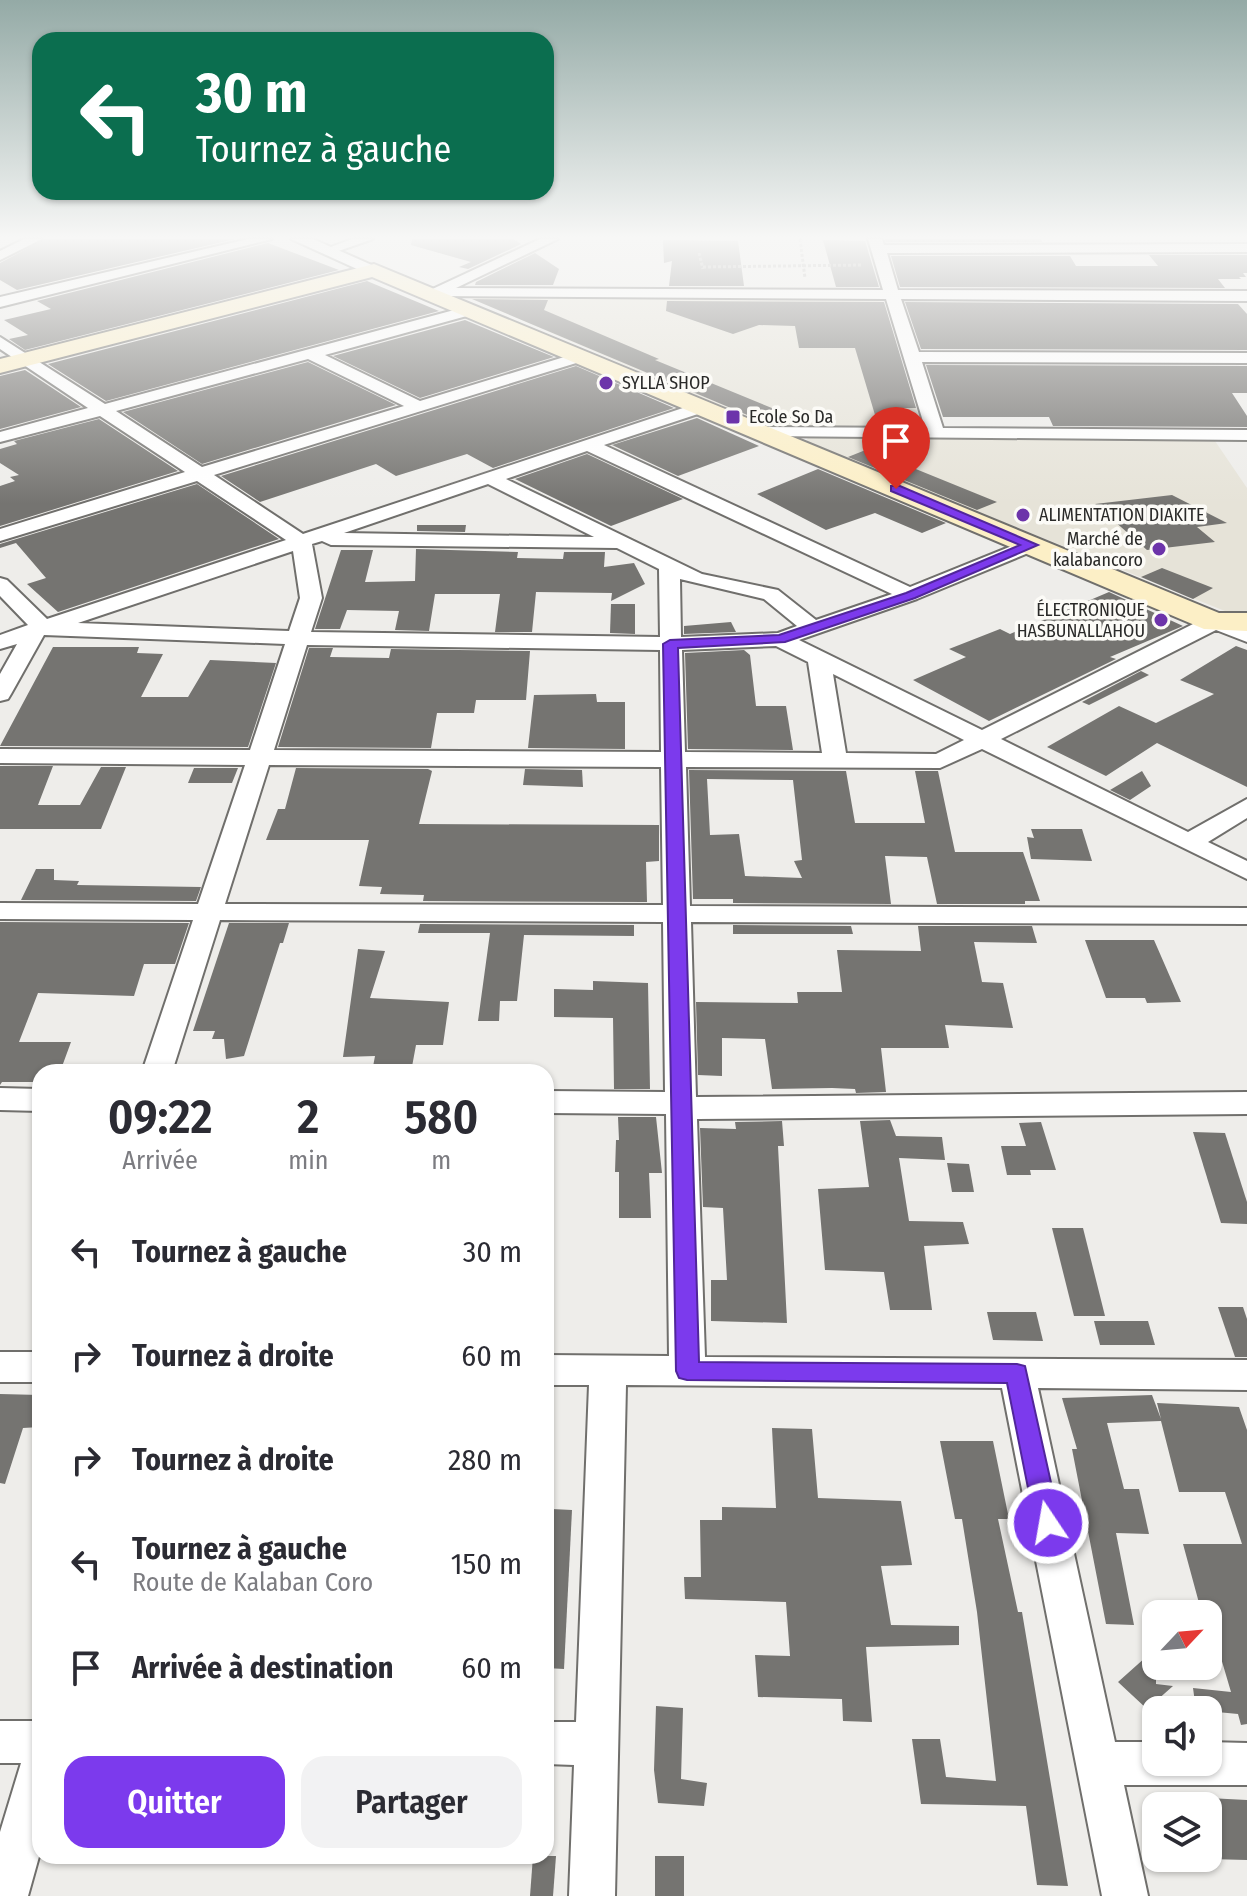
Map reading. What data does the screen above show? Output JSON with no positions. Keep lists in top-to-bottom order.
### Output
{
  "places": {
    "other": [
      "SYLLA SHOP",
      "ALIMENTATION DIAKITE",
      "Marché de kalabancoro",
      "ÉLECTRONIQUE HASBUNALLAHOU"
    ],
    "transit": ["Ecole So Da"]
  },
  "north": "top right",
  "page": {
    "turn": ["30 m", "Tournez à gauche"],
    "eta": [
      "09:22",
      "Arrivée",
      "2",
      "min",
      "580",
      "m"
    ],
    "list": [
      {
        "name": "Tournez à gauche",
        "value": "30 m"
      },
      {
        "name": "Tournez à droite",
        "value": "60 m"
      },
      {
        "name": "Tournez à droite",
        "value": "280 m"
      },
      {
        "name": "Tournez à gauche",
        "note": "Route de Kalaban Coro",
        "value": "150 m"
      },
      {
        "name": "Arrivée à destination",
        "value": "60 m"
      }
    ],
    "buttons": ["Quitter", "Partager"]
  }
}
